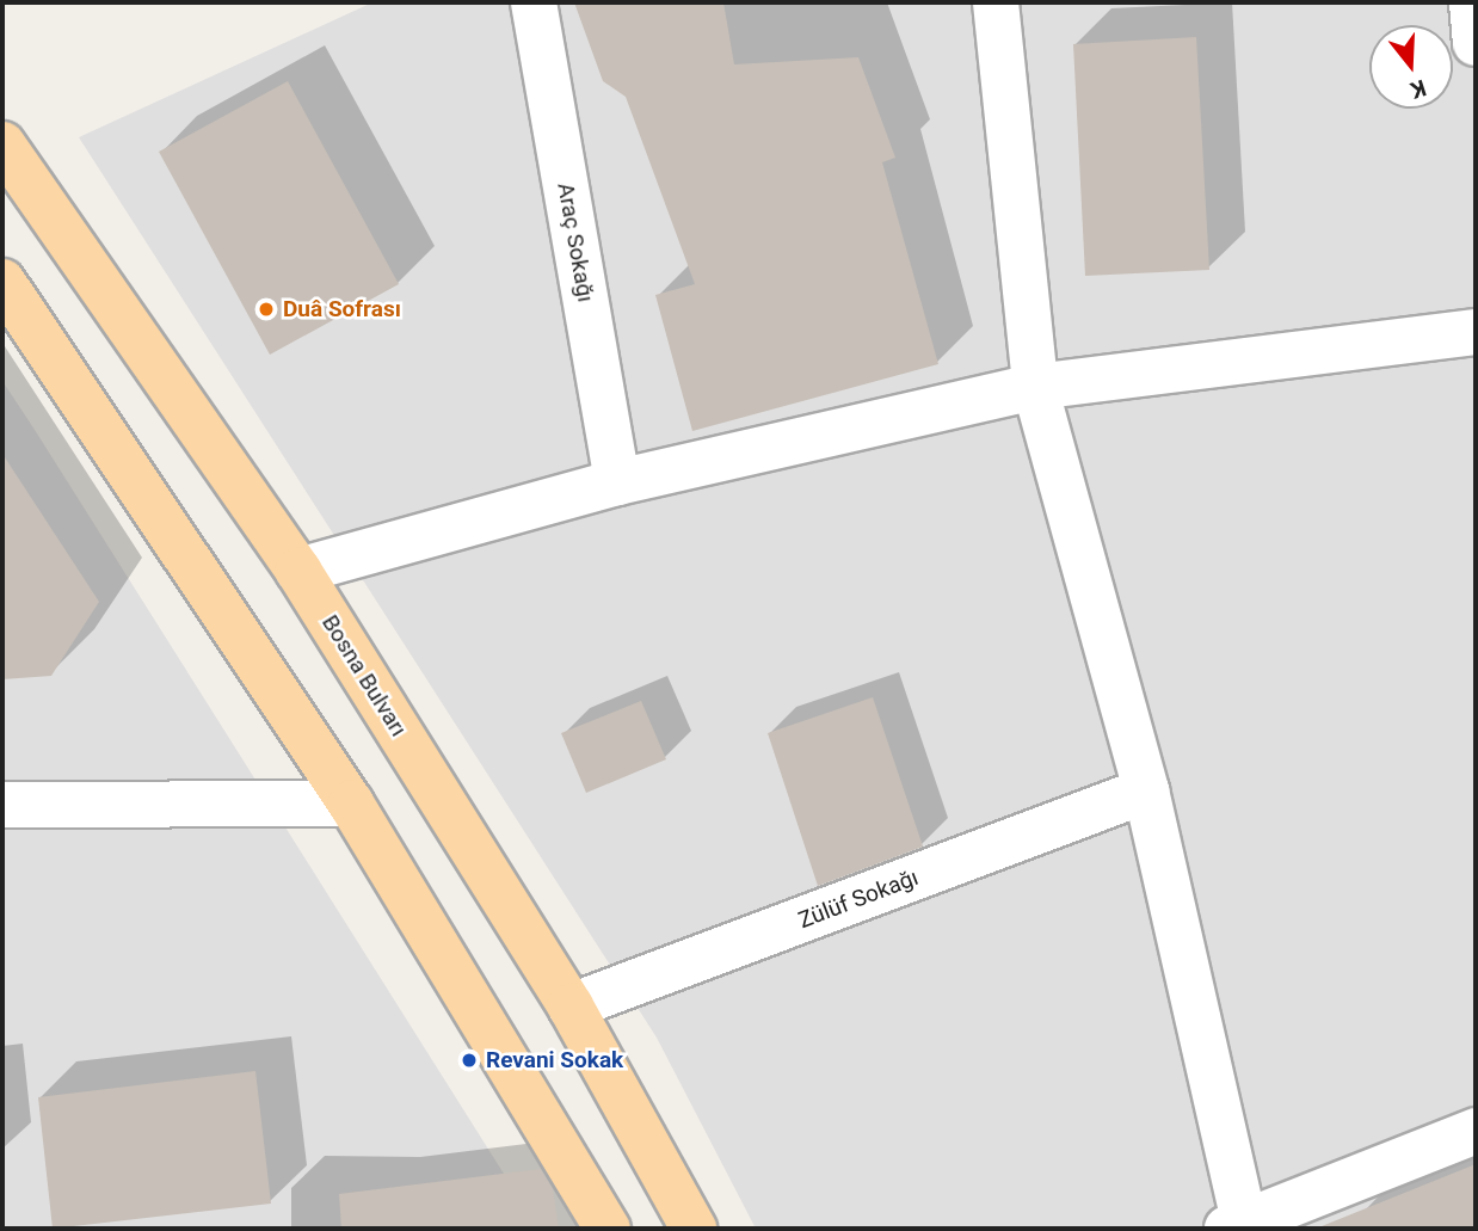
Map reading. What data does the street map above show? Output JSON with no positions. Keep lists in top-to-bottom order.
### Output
{
  "streets": {
    "main road": ["Bosna Bulvarı"],
    "street": ["Araç Sokağı", "Zülüf Sokağı"]
  },
  "crossings": [
    ["Bosna Bulvarı", "Zülüf Sokağı"]
  ],
  "places": ["Duâ Sofrası", "Revani Sokak"],
  "north": "bottom"
}
